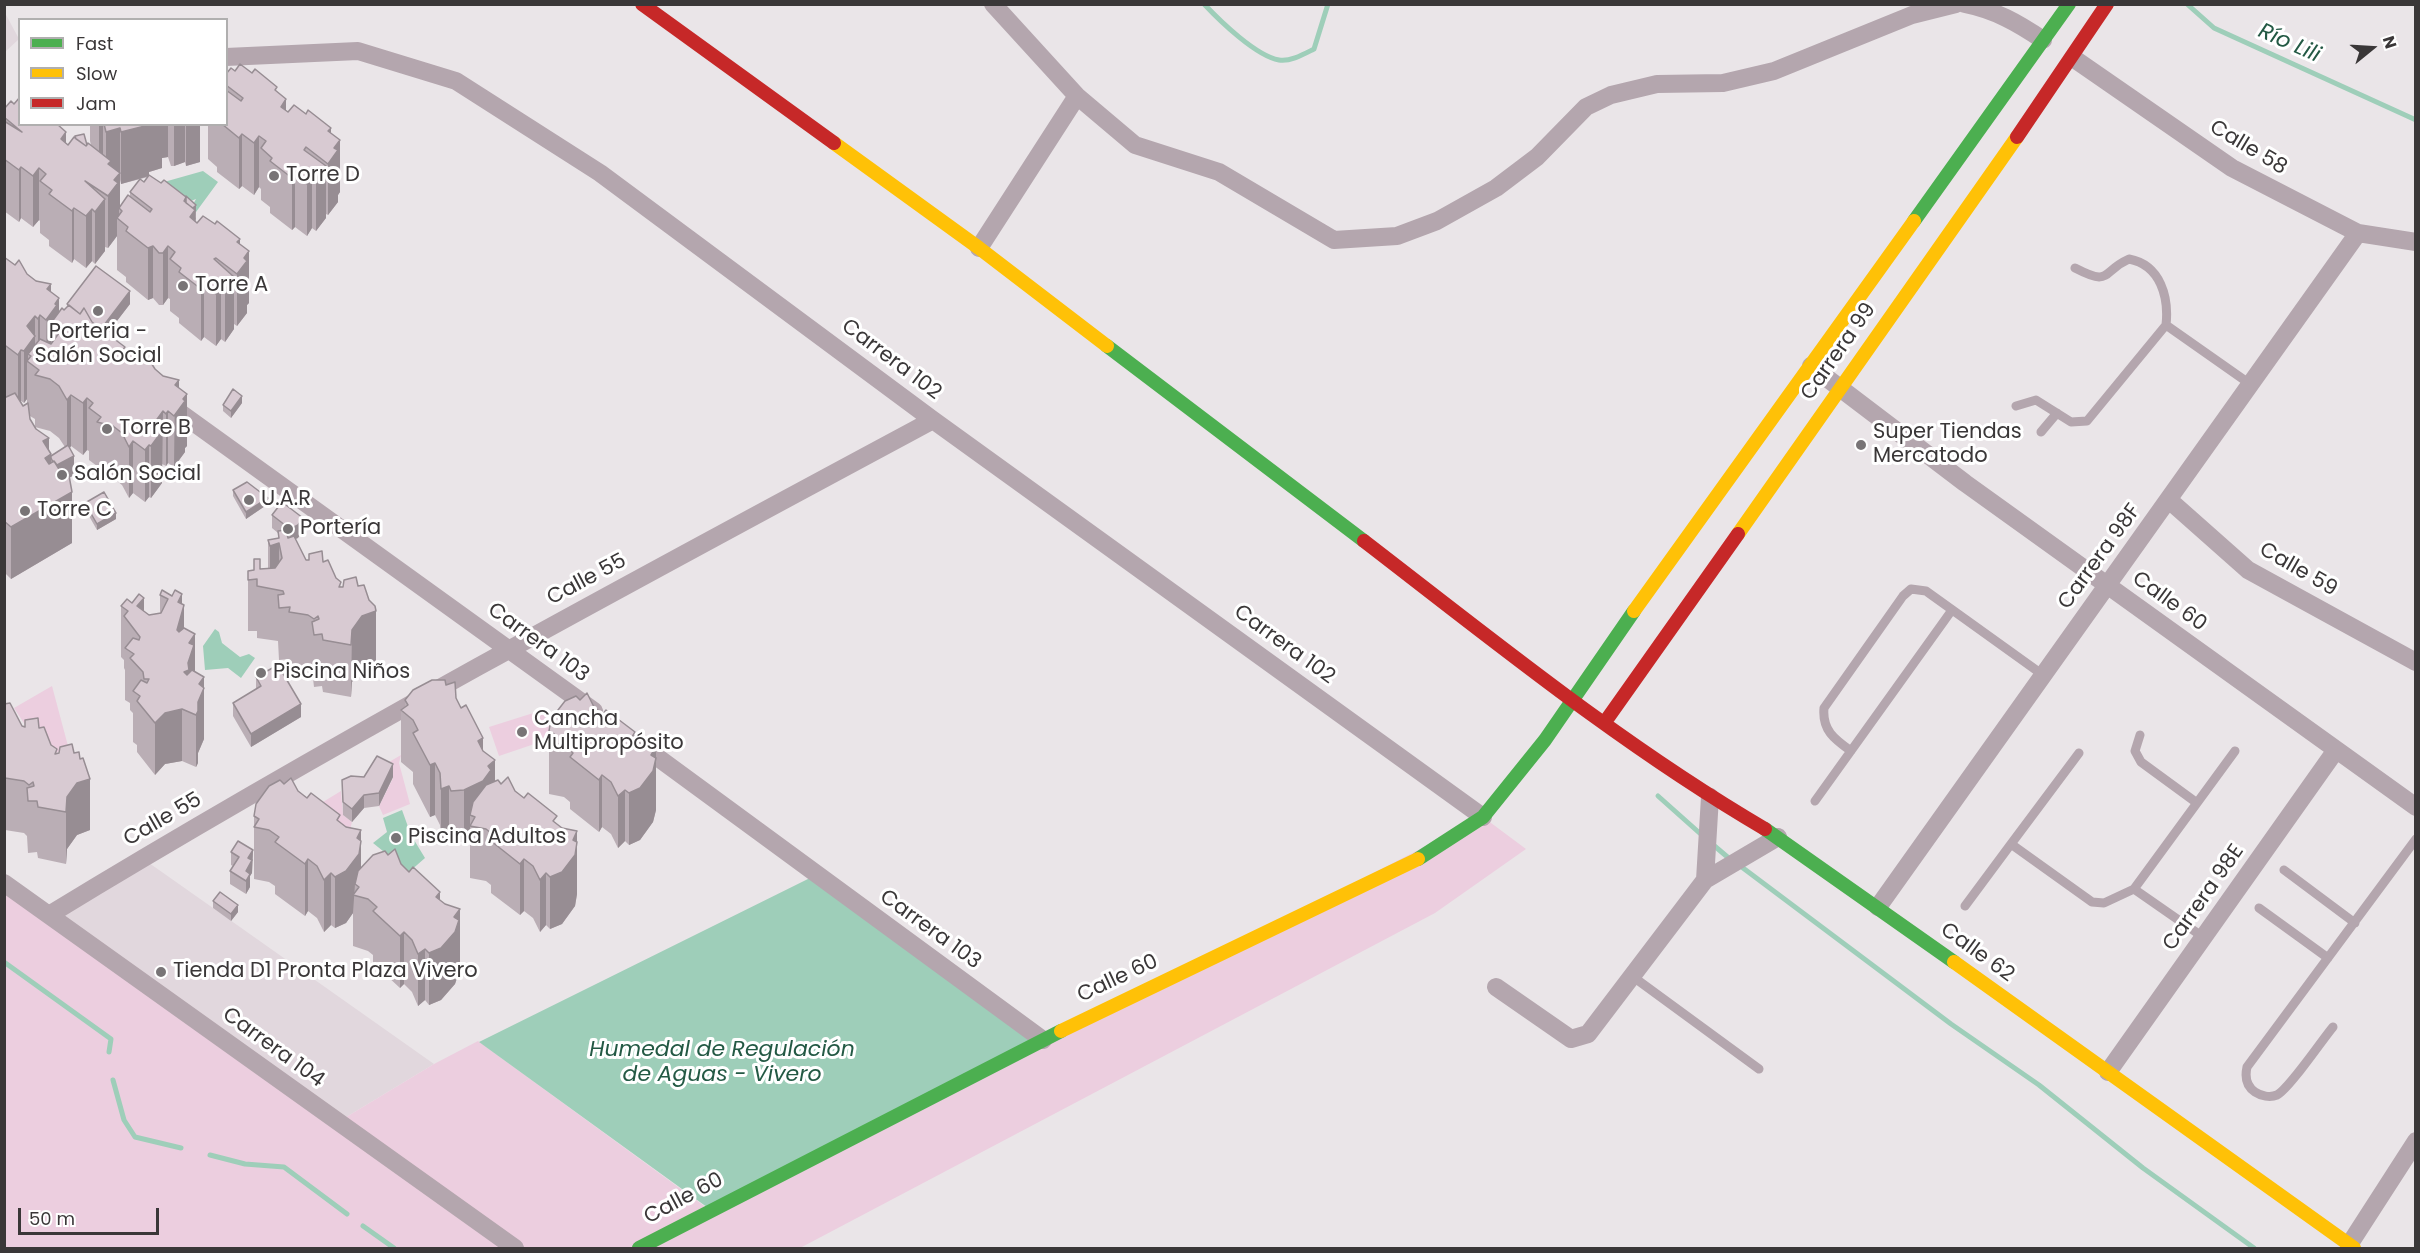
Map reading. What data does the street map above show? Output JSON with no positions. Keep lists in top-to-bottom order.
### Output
{
  "streets": {
    "street": [
      "Calle 58",
      "Carrera 99",
      "Carrera 102",
      "Carrera 98F",
      "Calle 59",
      "Calle 55",
      "Calle 60",
      "Carrera 103",
      "Carrera 98E",
      "Calle 62",
      "Carrera 104"
    ]
  },
  "crossings": [
    ["Calle 58", "Carrera 99"],
    ["Calle 58", "Carrera 98F"],
    ["Carrera 99", "Calle 60"],
    ["Carrera 99", "Calle 62"],
    ["Carrera 102", "Calle 55"],
    ["Carrera 102", "Calle 60"],
    ["Carrera 98F", "Calle 59"],
    ["Carrera 98F", "Calle 60"],
    ["Carrera 98F", "Calle 62"],
    ["Calle 55", "Carrera 103"],
    ["Calle 55", "Carrera 104"],
    ["Calle 60", "Carrera 103"],
    ["Calle 60", "Carrera 98E"],
    ["Calle 60", "Calle 62"],
    ["Carrera 98E", "Calle 62"]
  ],
  "water": ["Río Lili", "Humedal de Regulación de Aguas - Vivero"],
  "places": [
    "Torre D",
    "Torre A",
    "Porteria - Salón Social",
    "Torre B",
    "Super Tiendas Mercatodo",
    "Salón Social",
    "U.A.R",
    "Torre C",
    "Portería",
    "Piscina Niños",
    "Cancha Multipropósito",
    "Piscina Adultos",
    "Tienda D1 Pronta Plaza Vivero"
  ],
  "legend": ["Fast", "Slow", "Jam"],
  "scale_bar": "50 m",
  "north": "right"
}
